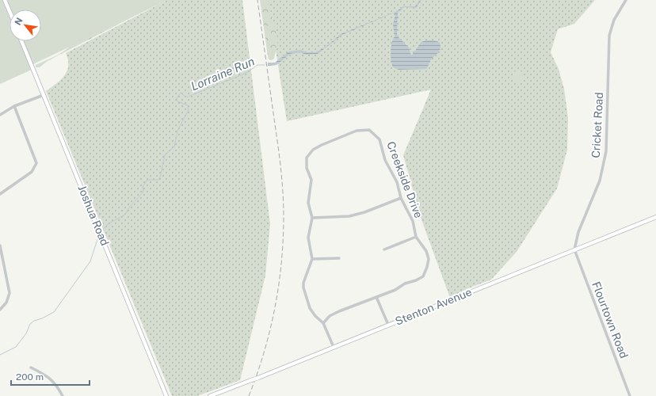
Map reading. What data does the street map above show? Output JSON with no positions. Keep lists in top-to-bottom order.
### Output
{
  "streets": {
    "main road": ["Joshua Road", "Stenton Avenue"],
    "street": ["Cricket Road", "Creekside Drive", "Flourtown Road"]
  },
  "crossings": [
    ["Cricket Road", "Stenton Avenue"],
    ["Cricket Road", "Flourtown Road"],
    ["Stenton Avenue", "Flourtown Road"]
  ],
  "water": ["Lorraine Run"],
  "scale_bar": "200 m",
  "north": "top left"
}
